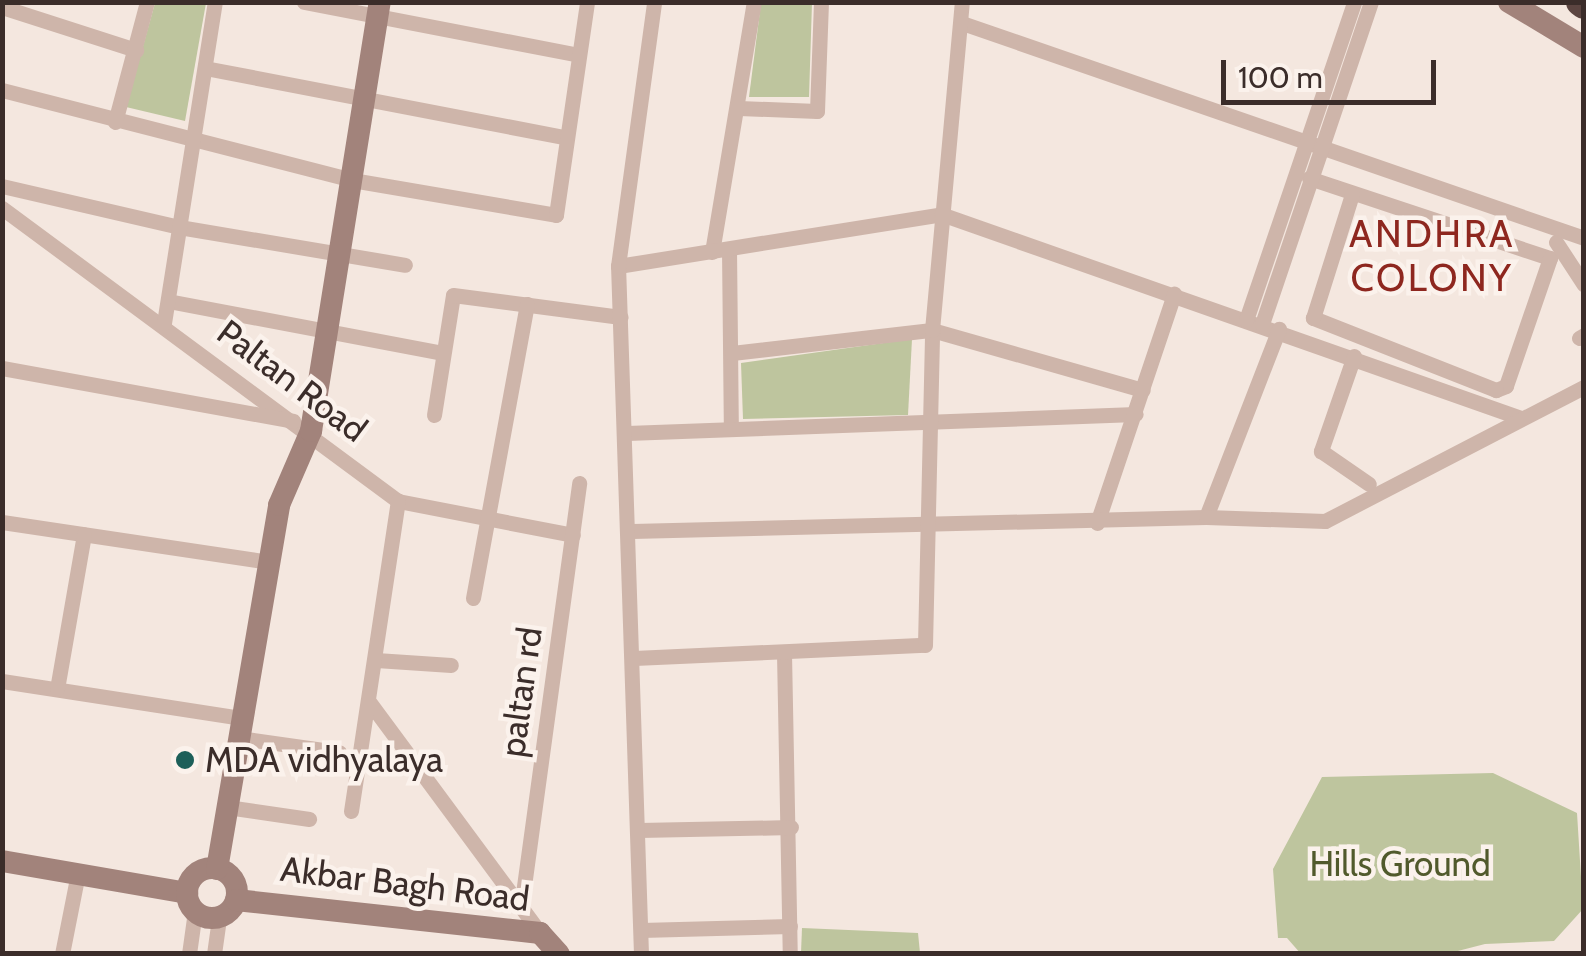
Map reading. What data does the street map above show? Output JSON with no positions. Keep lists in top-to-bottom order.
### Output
{
  "streets": {
    "street": ["Paltan Road", "paltan rd", "Akbar Bagh Road"]
  },
  "crossings": [
    ["Paltan Road", "paltan rd"]
  ],
  "districts": ["ANDHRA COLONY"],
  "parks": ["Hills Ground"],
  "places": ["MDA vidhyalaya"],
  "scale_bar": "100 m"
}
